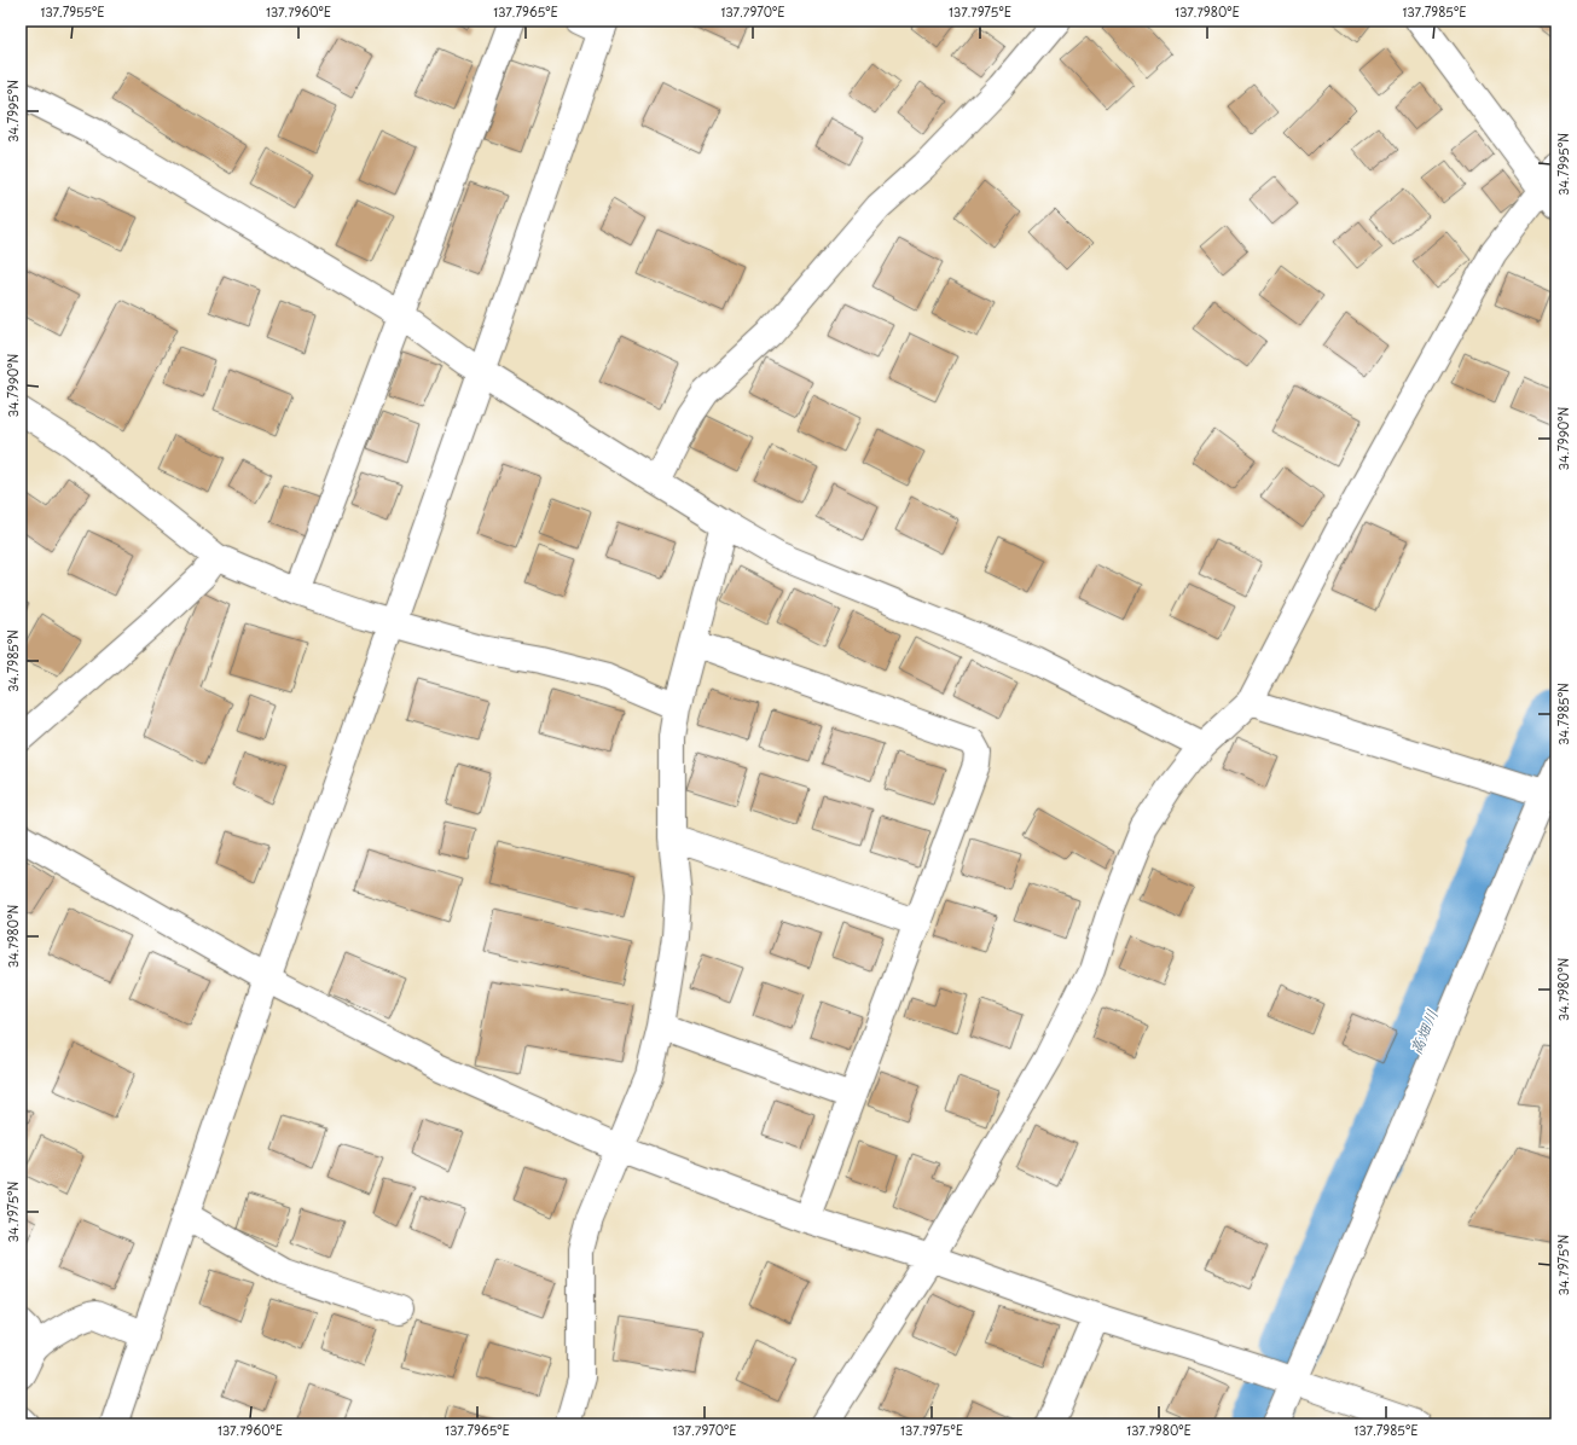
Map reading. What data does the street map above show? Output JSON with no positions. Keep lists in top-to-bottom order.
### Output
{
  "water": ["高畑川"],
  "coordinates": [
    "137.7955°E",
    "137.7960°E",
    "137.7965°E",
    "137.7970°E",
    "137.7975°E",
    "137.7980°E",
    "137.7985°E",
    "34.7995°N",
    "34.7990°N",
    "34.7985°N",
    "34.7980°N",
    "34.7975°N"
  ]
}
